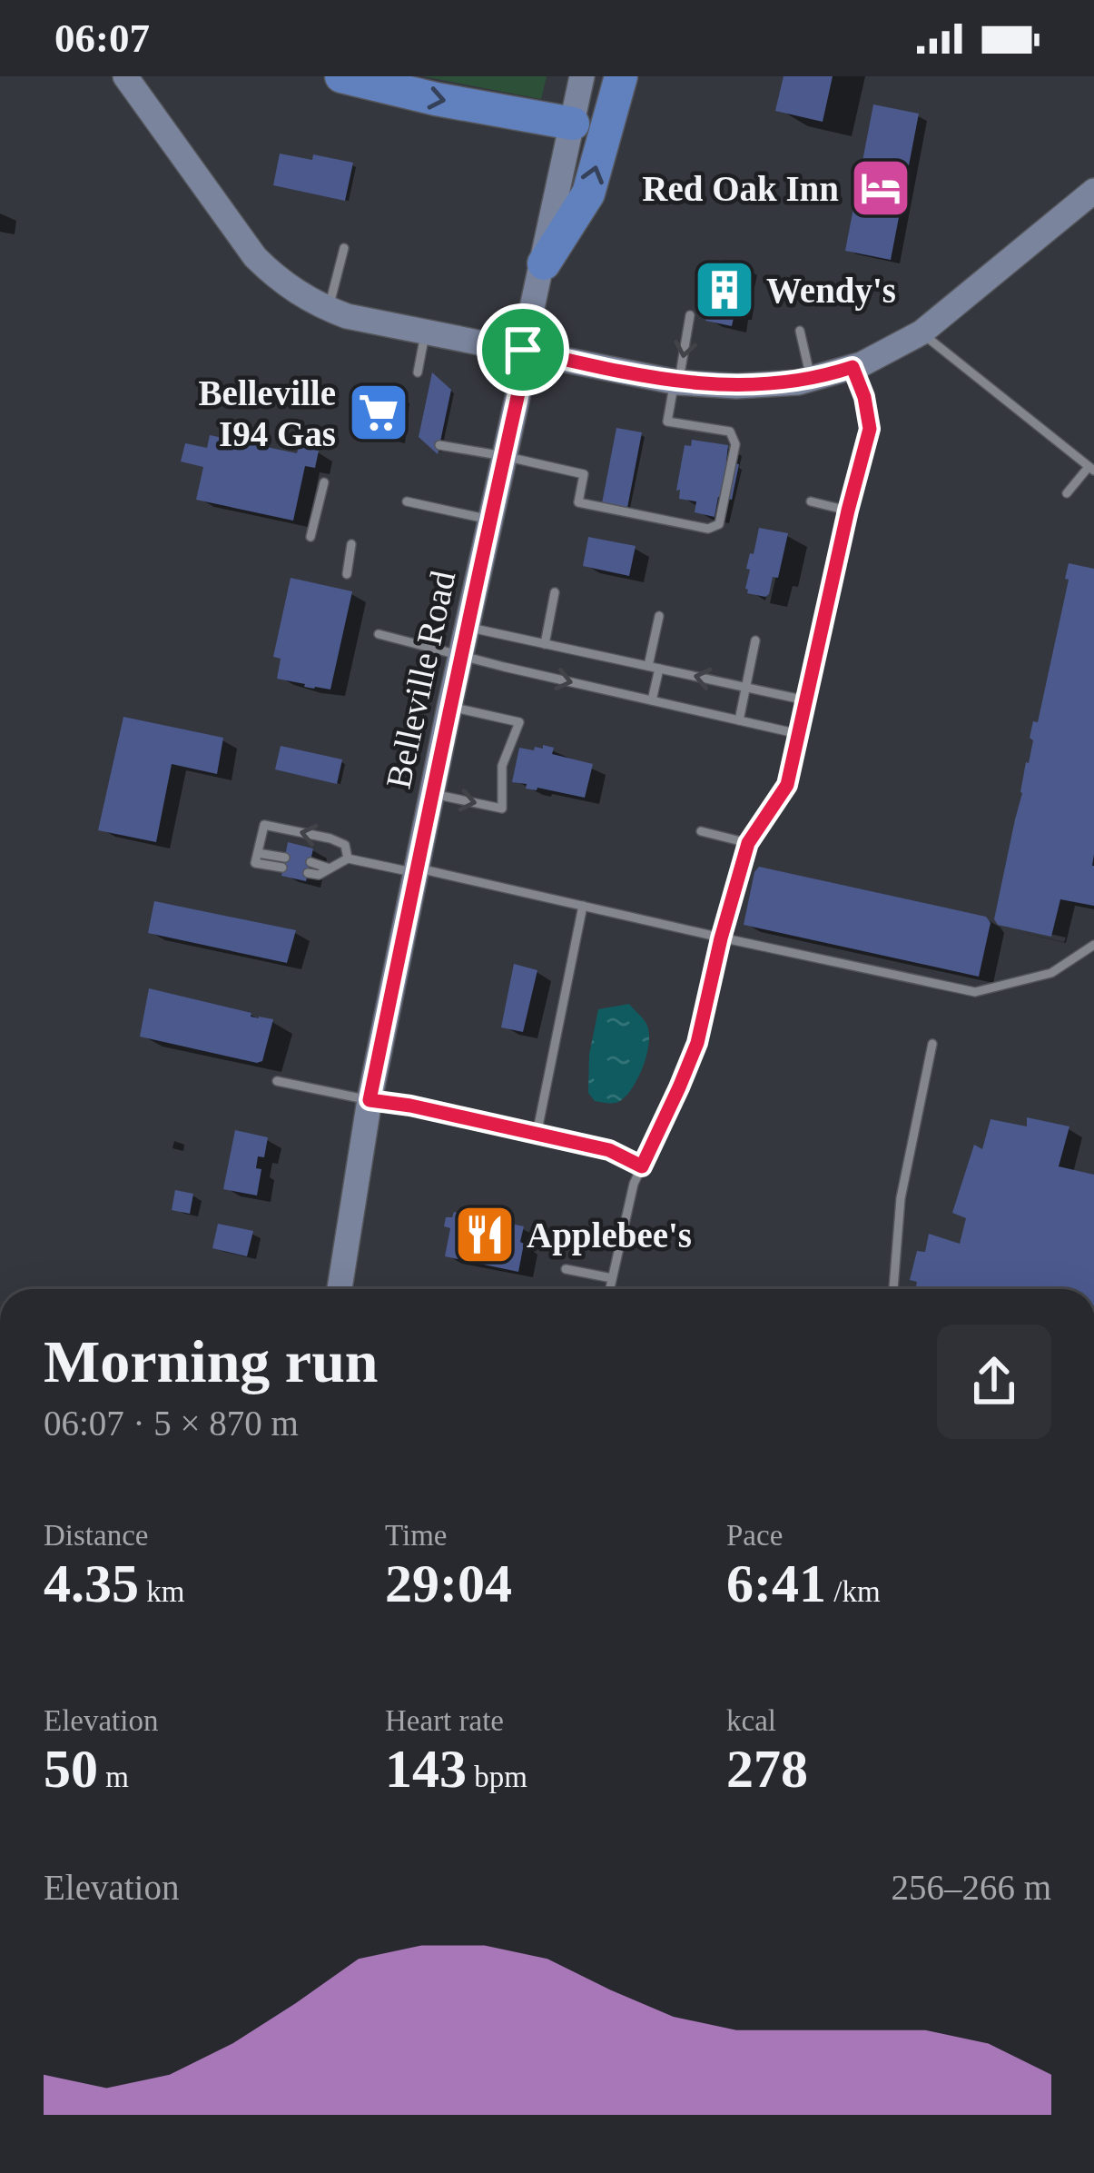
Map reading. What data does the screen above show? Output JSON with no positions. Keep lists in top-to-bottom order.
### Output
{
  "streets": {
    "main road": ["Belleville Road"]
  },
  "places": {
    "hotel": ["Red Oak Inn"],
    "building": ["Wendy's"],
    "supermarket": ["Belleville I94 Gas"],
    "restaurant": ["Applebee's"]
  },
  "page": {
    "status": "06:07",
    "heading": ["Morning run", "06:07 · 5 × 870 m"],
    "stats": [
      ["Distance", "4.35 km"],
      ["Time", "29:04"],
      ["Pace", "6:41 /km"],
      ["Elevation", "50 m"],
      ["Heart rate", "143 bpm"],
      ["kcal", "278"]
    ],
    "chart": ["Elevation", "256–266 m"]
  }
}
